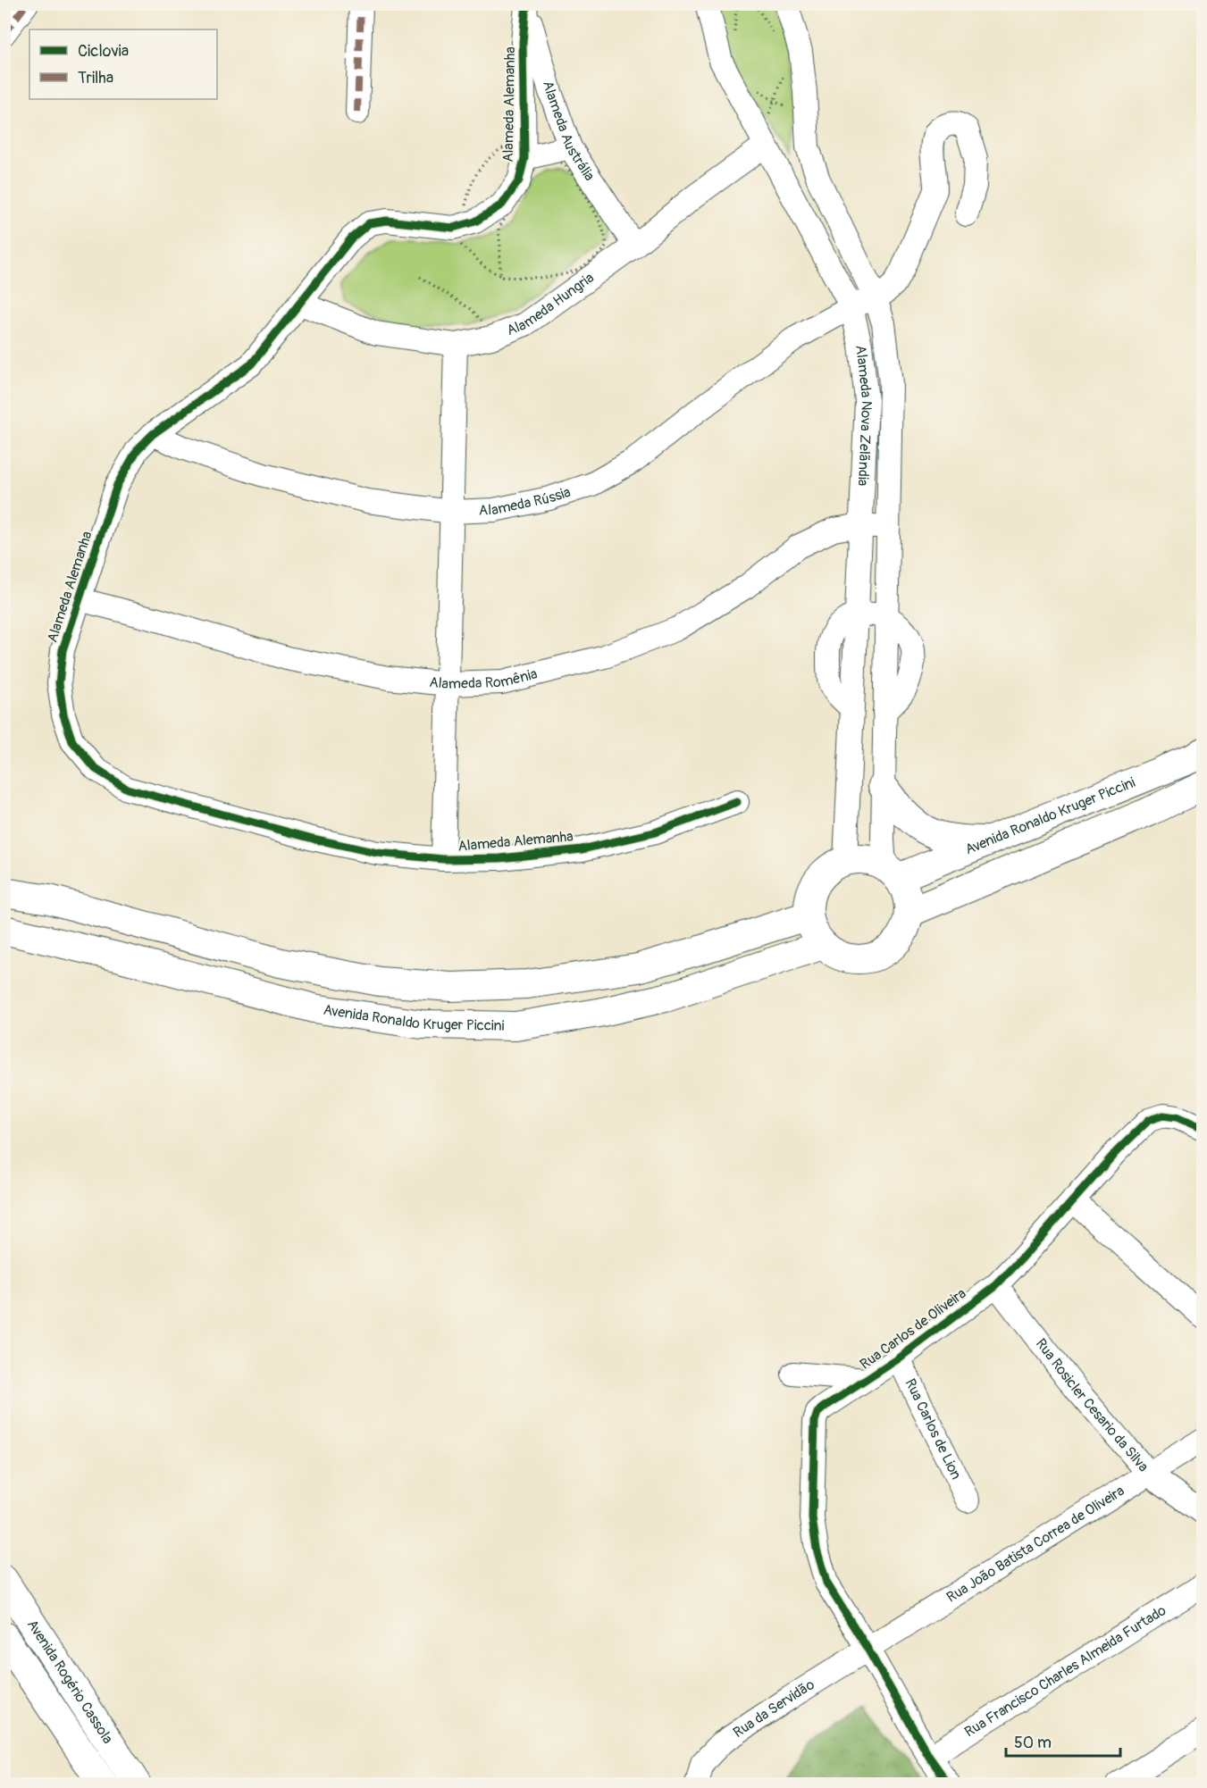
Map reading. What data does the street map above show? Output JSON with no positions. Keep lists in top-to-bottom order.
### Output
{
  "streets": {
    "main road": ["Avenida Ronaldo Kruger Piccini", "Avenida Rogério Cassola"],
    "street": [
      "Alameda Alemanha",
      "Alameda Austrália",
      "Alameda Hungria",
      "Alameda Nova Zelãndia",
      "Alameda Rússia",
      "Alameda Romênia",
      "Rua Carlos de Oliveira",
      "Rua Rosicler Cesario da Silva",
      "Rua Carlos de Lion",
      "Rua João Batista Correa de Oliveira",
      "Rua Francisco Charles Almeida Furtado",
      "Rua da Servidão"
    ]
  },
  "crossings": [
    ["Alameda Alemanha", "Alameda Austrália"],
    ["Alameda Alemanha", "Alameda Hungria"],
    ["Alameda Alemanha", "Alameda Rússia"],
    ["Alameda Alemanha", "Alameda Romênia"],
    ["Alameda Austrália", "Alameda Hungria"],
    ["Alameda Hungria", "Alameda Nova Zelãndia"],
    ["Alameda Nova Zelãndia", "Alameda Rússia"],
    ["Alameda Nova Zelãndia", "Alameda Romênia"],
    ["Alameda Nova Zelãndia", "Avenida Ronaldo Kruger Piccini"],
    ["Rua Carlos de Oliveira", "Rua Rosicler Cesario da Silva"],
    ["Rua Carlos de Oliveira", "Rua Carlos de Lion"],
    ["Rua Carlos de Oliveira", "Rua João Batista Correa de Oliveira"],
    ["Rua Carlos de Oliveira", "Rua da Servidão"],
    ["Rua Rosicler Cesario da Silva", "Rua João Batista Correa de Oliveira"],
    ["Rua João Batista Correa de Oliveira", "Rua da Servidão"]
  ],
  "legend": ["Ciclovia", "Trilha"],
  "scale_bar": "50 m"
}
